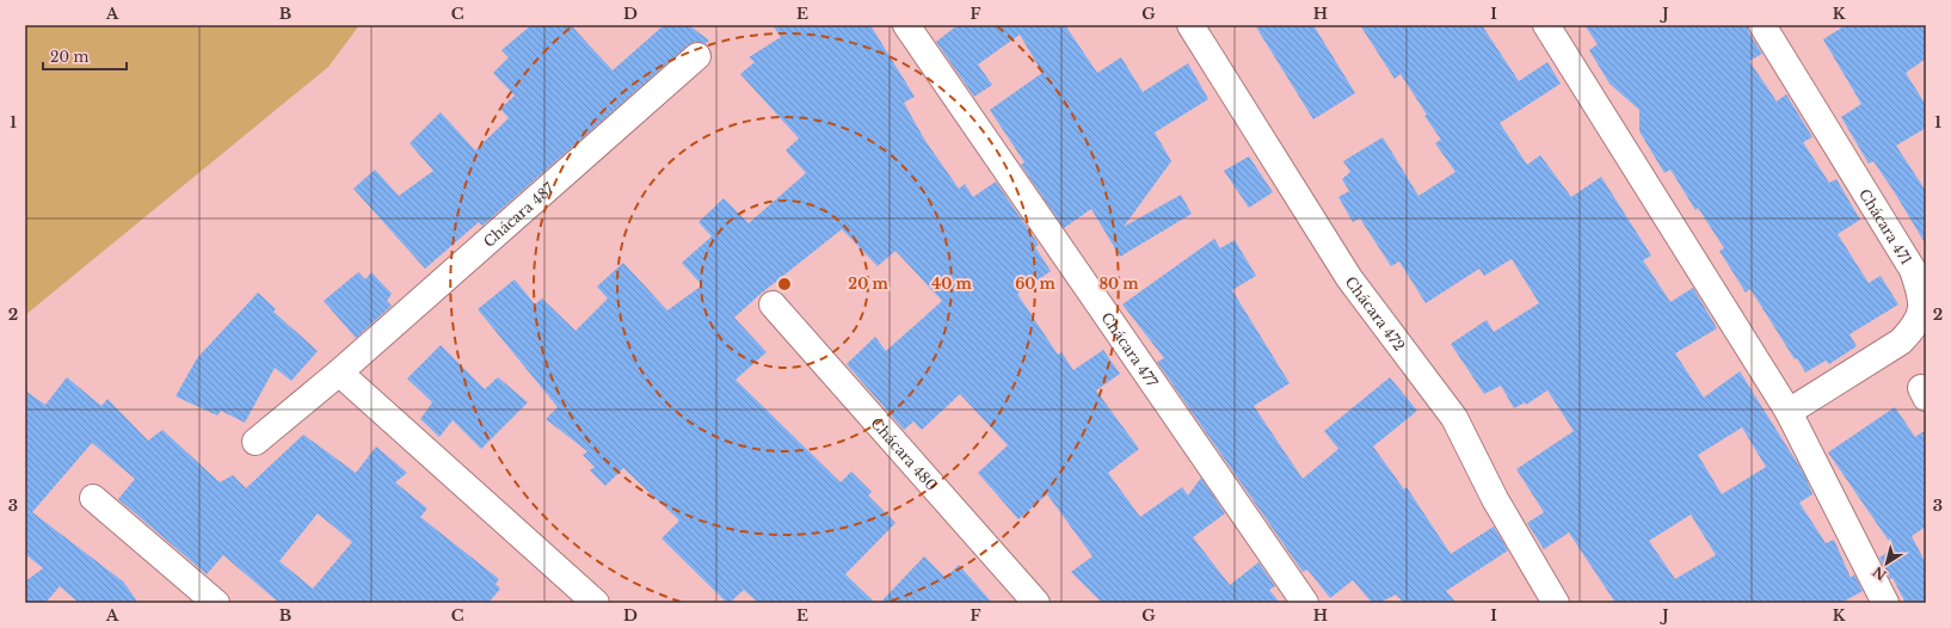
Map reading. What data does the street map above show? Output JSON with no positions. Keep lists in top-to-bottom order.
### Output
{
  "streets": {
    "street": [
      "Chácara 487",
      "Chácara 471",
      "Chácara 472",
      "Chácara 477",
      "Chácara 480"
    ]
  },
  "scale_bar": "20 m",
  "north": "bottom left",
  "grid": {
    "columns": [
      "A",
      "B",
      "C",
      "D",
      "E",
      "F",
      "G",
      "H",
      "I",
      "J",
      "K"
    ],
    "rows": ["1", "2", "3"]
  },
  "rings": [
    "20 m",
    "40 m",
    "60 m",
    "80 m"
  ]
}
